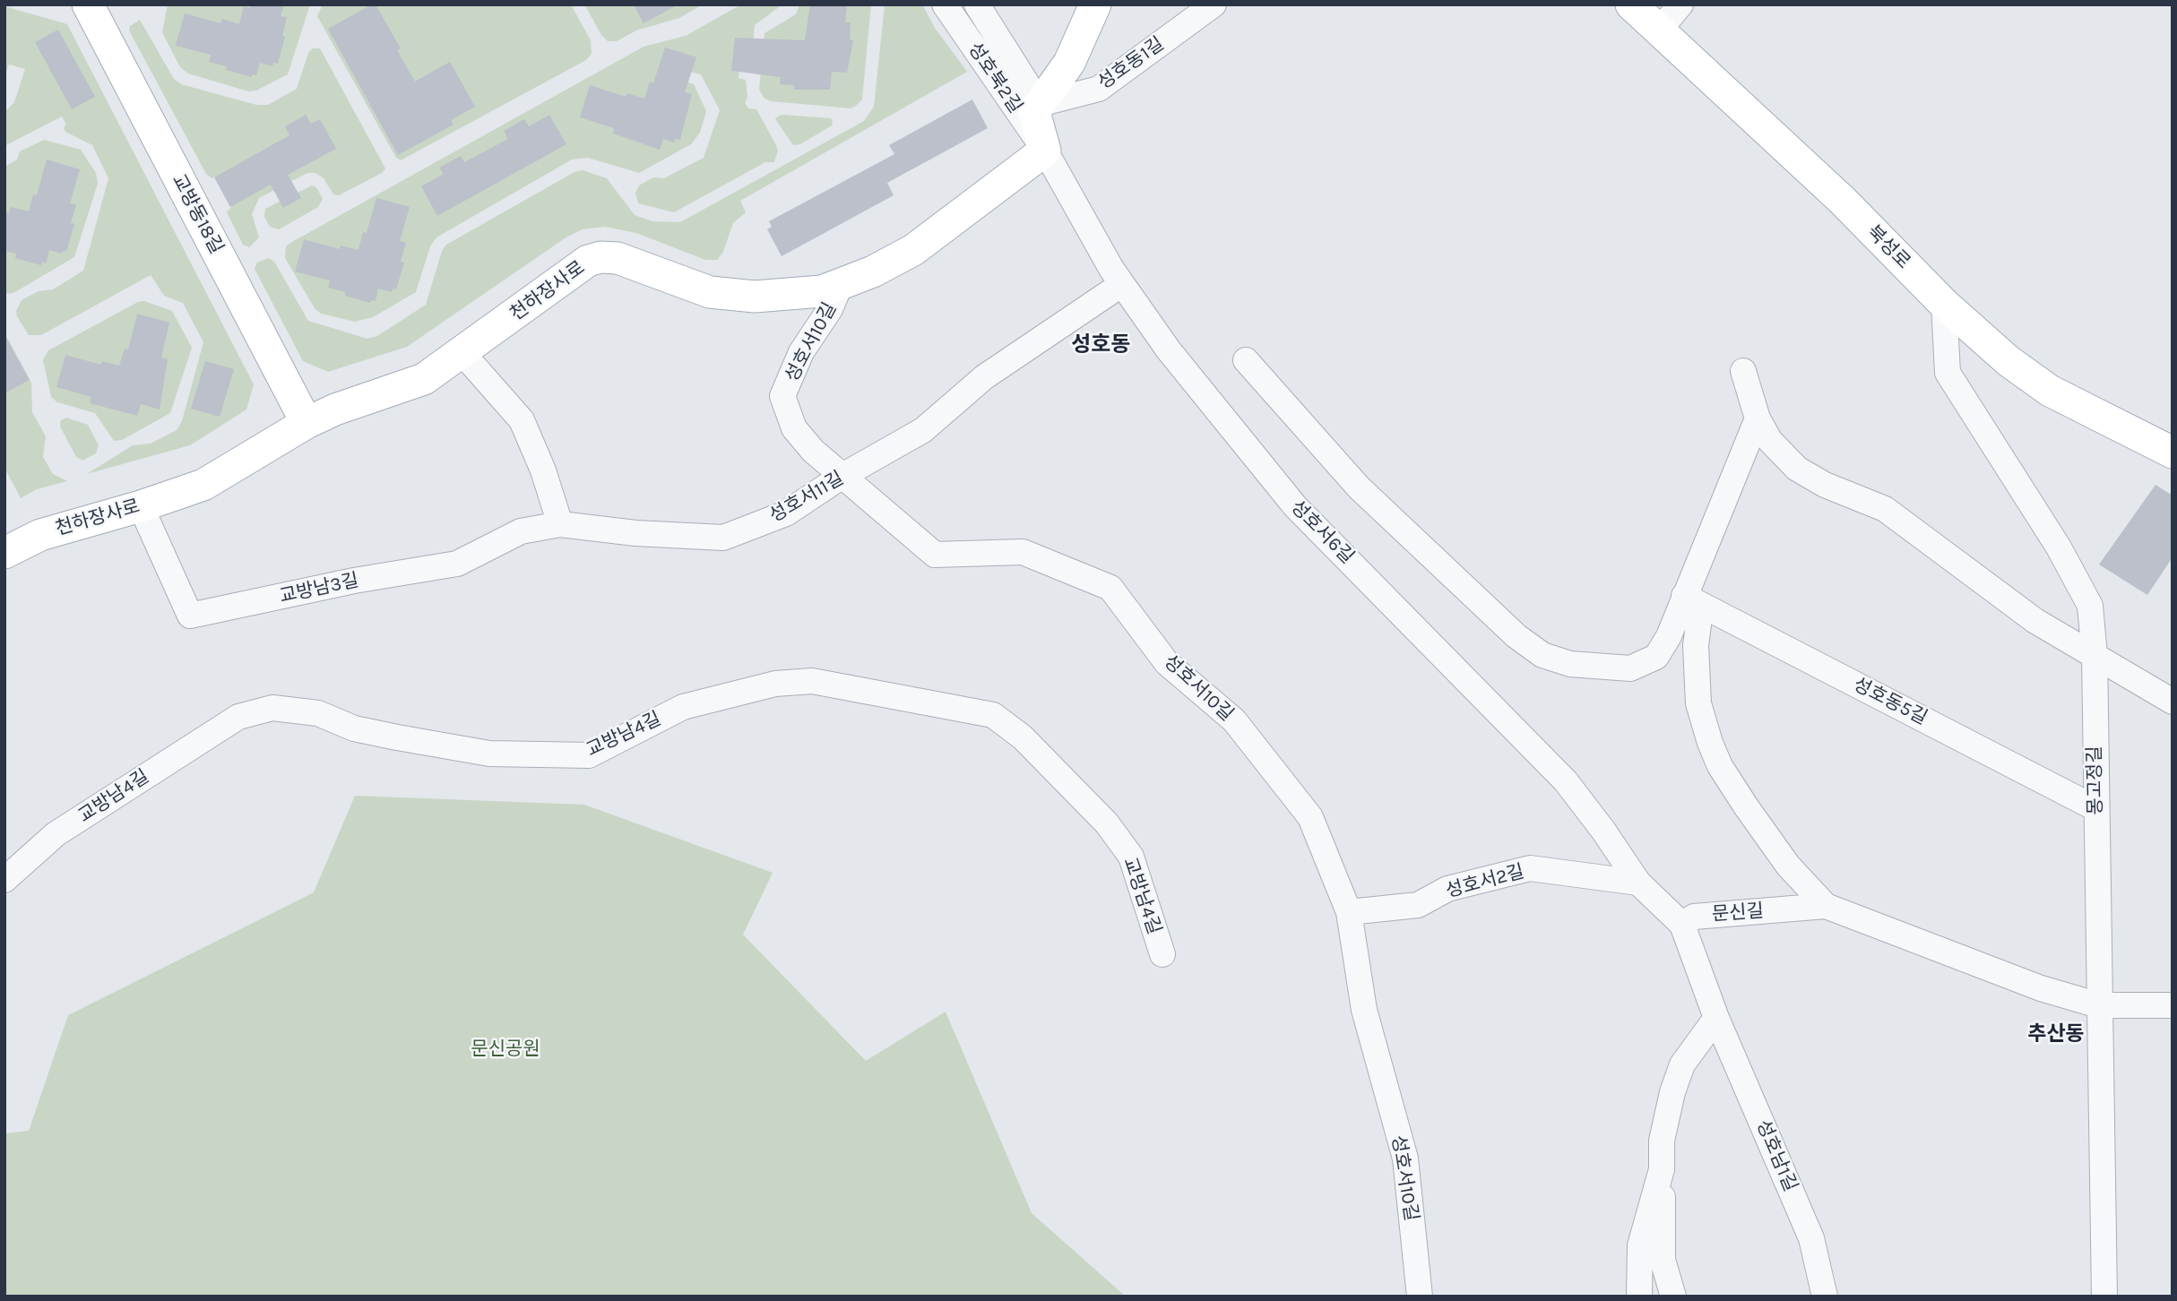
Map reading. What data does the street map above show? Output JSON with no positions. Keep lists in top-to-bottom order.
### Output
{
  "streets": {
    "main road": ["교방동18길", "북성로", "천하장사로"],
    "street": [
      "성호동1길",
      "성호북2길",
      "성호서10길",
      "성호서11길",
      "성호서6길",
      "교방남3길",
      "성호동5길",
      "교방남4길",
      "몽고정길",
      "성호서2길",
      "문신길",
      "성호남1길"
    ]
  },
  "crossings": [
    ["성호북2길", "천하장사로"],
    ["성호북2길", "성호서6길"],
    ["교방동18길", "천하장사로"],
    ["북성로", "몽고정길"],
    ["천하장사로", "성호서10길"],
    ["천하장사로", "성호서6길"],
    ["천하장사로", "교방남3길"],
    ["성호서10길", "성호서11길"],
    ["성호서10길", "성호서2길"],
    ["성호서11길", "성호서6길"],
    ["성호서11길", "교방남3길"],
    ["성호서6길", "성호서2길"],
    ["성호동5길", "몽고정길"],
    ["몽고정길", "문신길"]
  ],
  "districts": ["성호동", "추산동"],
  "parks": ["문신공원"]
}
